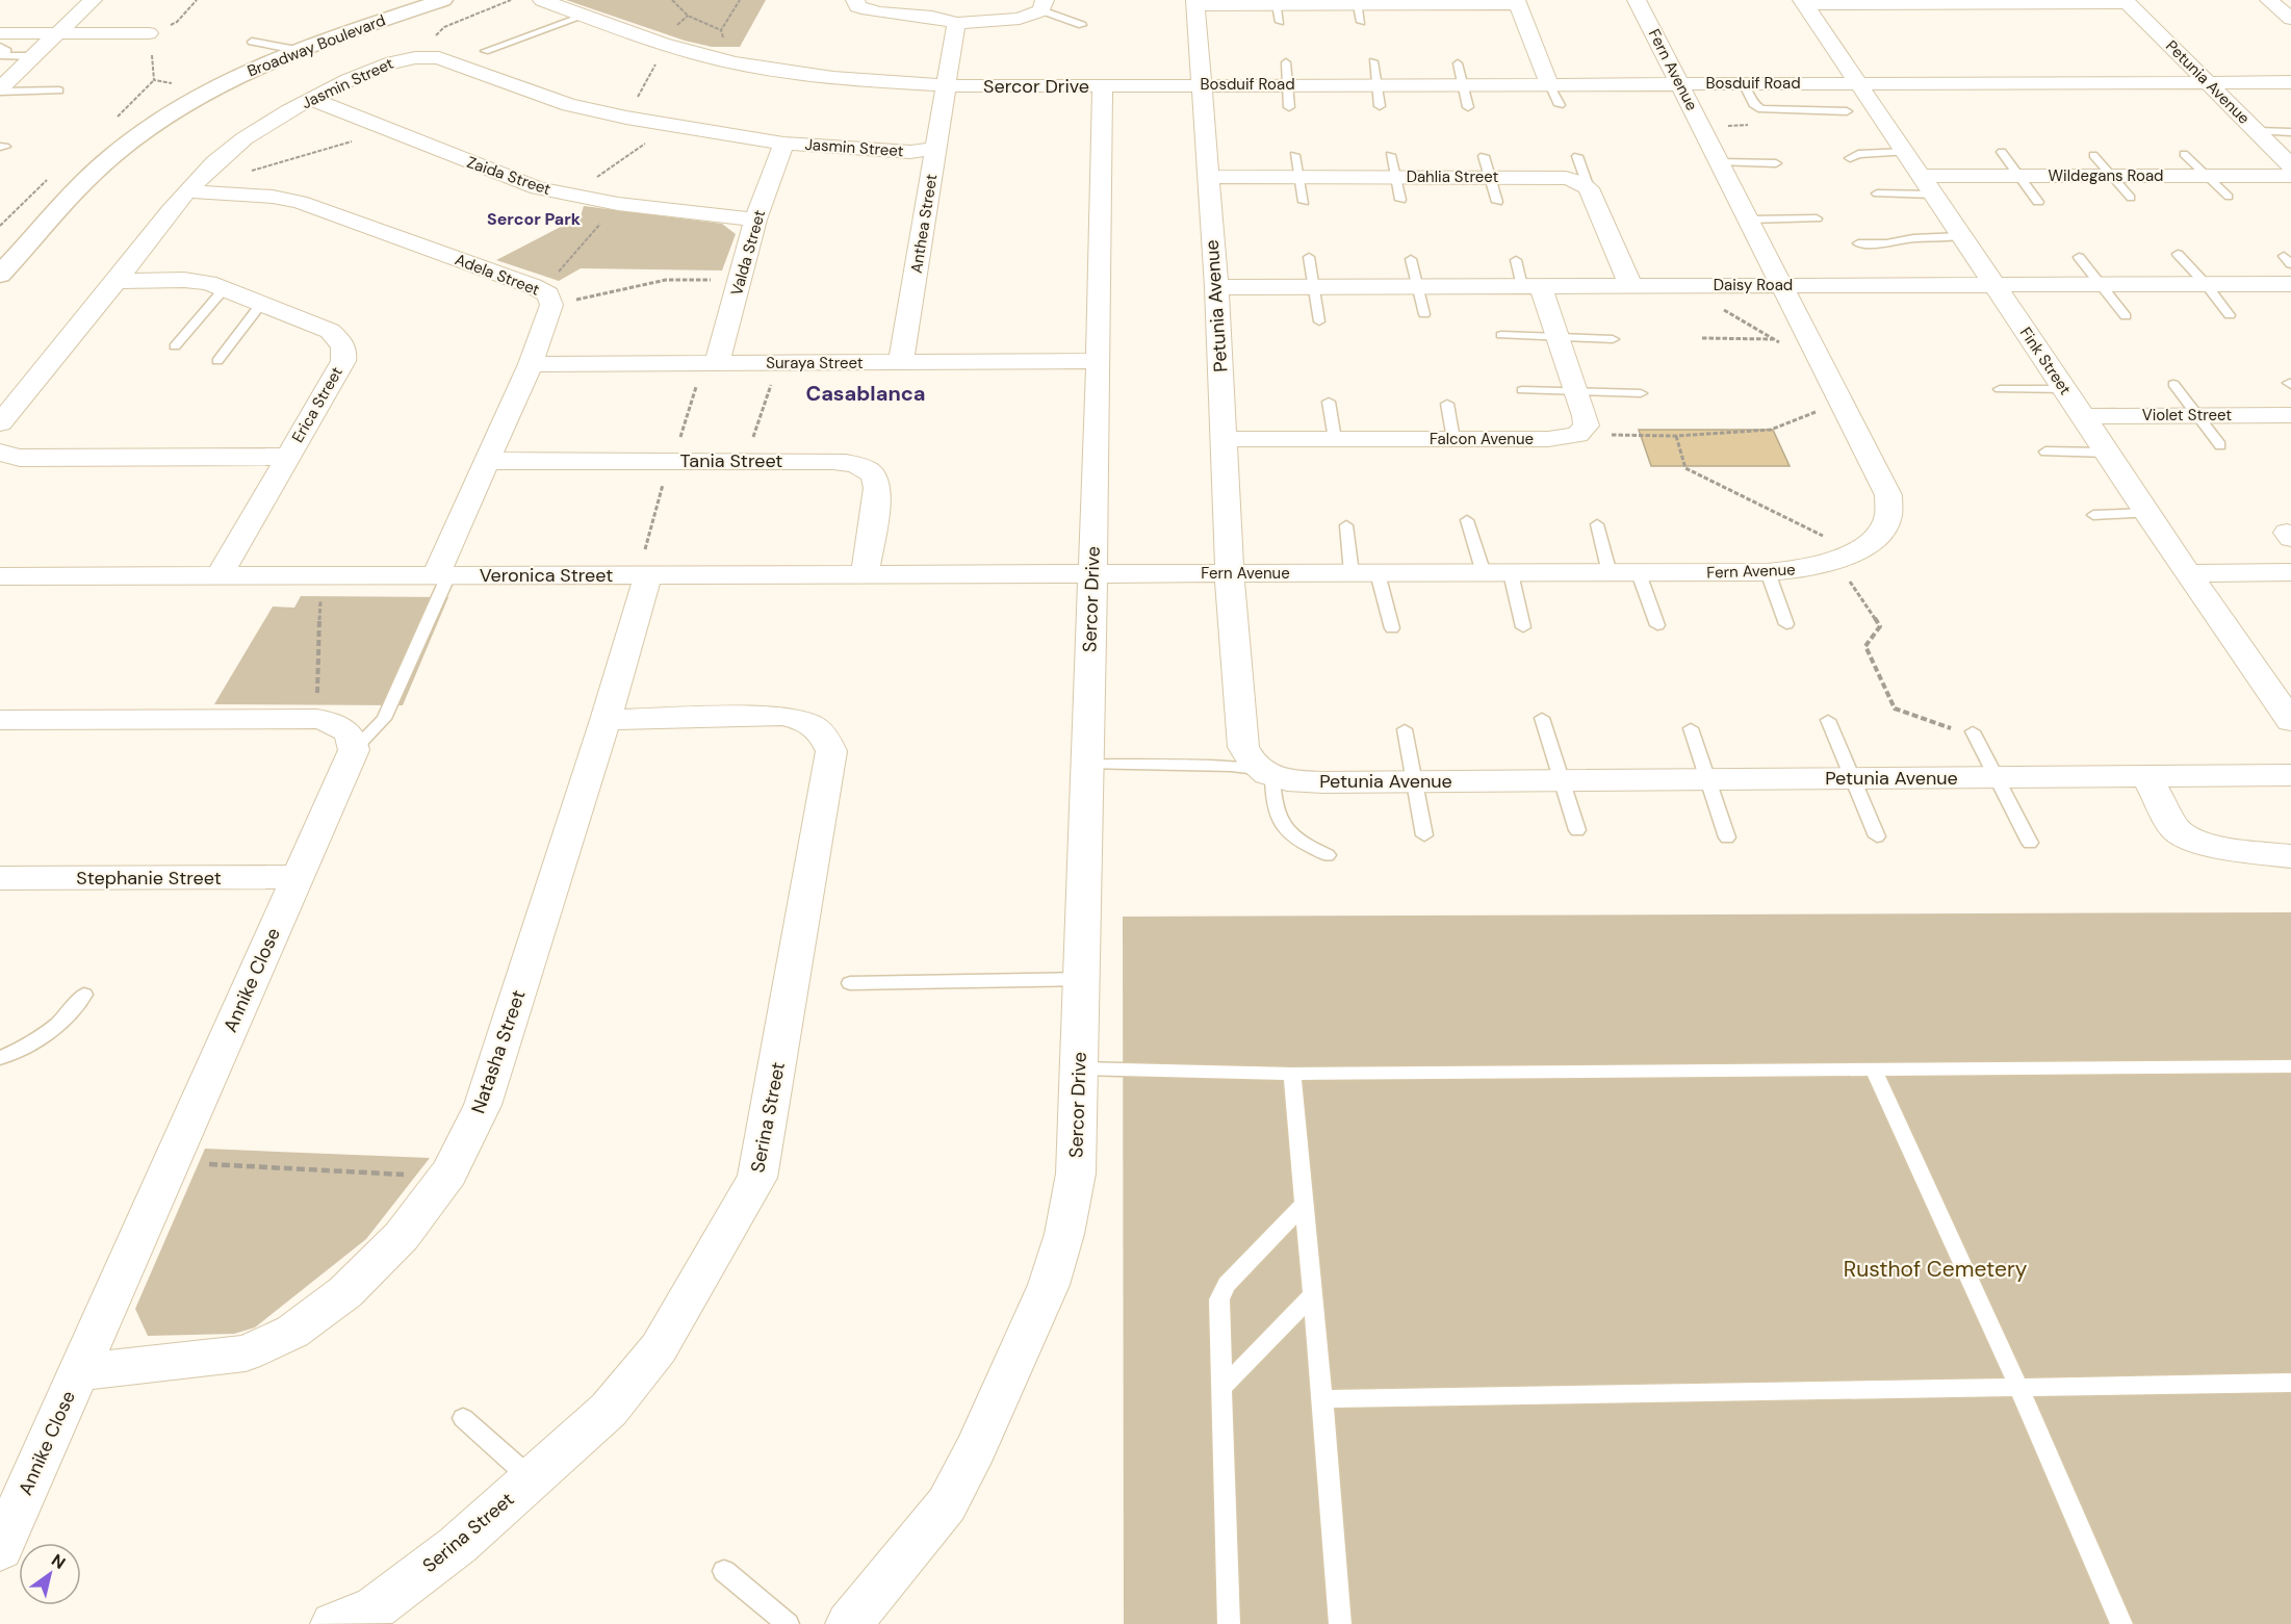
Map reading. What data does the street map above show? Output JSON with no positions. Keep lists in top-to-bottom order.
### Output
{
  "streets": {
    "street": [
      "Broadway Boulevard",
      "Fern Avenue",
      "Petunia Avenue",
      "Jasmin Street",
      "Bosduif Road",
      "Sercor Drive",
      "Zaida Street",
      "Wildegans Road",
      "Dahlia Street",
      "Anthea Street",
      "Valda Street",
      "Adela Street",
      "Daisy Road",
      "Fink Street",
      "Suraya Street",
      "Erica Street",
      "Violet Street",
      "Falcon Avenue",
      "Tania Street",
      "Veronica Street",
      "Stephanie Street",
      "Annike Close",
      "Natasha Street",
      "Serina Street"
    ]
  },
  "crossings": [
    ["Fern Avenue", "Petunia Avenue"],
    ["Fern Avenue", "Bosduif Road"],
    ["Fern Avenue", "Sercor Drive"],
    ["Fern Avenue", "Daisy Road"],
    ["Fern Avenue", "Veronica Street"],
    ["Petunia Avenue", "Bosduif Road"],
    ["Petunia Avenue", "Dahlia Street"],
    ["Petunia Avenue", "Daisy Road"],
    ["Petunia Avenue", "Falcon Avenue"],
    ["Jasmin Street", "Zaida Street"],
    ["Jasmin Street", "Anthea Street"],
    ["Jasmin Street", "Valda Street"],
    ["Jasmin Street", "Adela Street"],
    ["Jasmin Street", "Erica Street"],
    ["Bosduif Road", "Sercor Drive"],
    ["Bosduif Road", "Fink Street"],
    ["Sercor Drive", "Anthea Street"],
    ["Sercor Drive", "Suraya Street"],
    ["Sercor Drive", "Veronica Street"],
    ["Zaida Street", "Valda Street"],
    ["Wildegans Road", "Fink Street"],
    ["Anthea Street", "Suraya Street"],
    ["Valda Street", "Suraya Street"],
    ["Adela Street", "Suraya Street"],
    ["Adela Street", "Tania Street"],
    ["Adela Street", "Veronica Street"],
    ["Daisy Road", "Fink Street"],
    ["Fink Street", "Violet Street"],
    ["Erica Street", "Veronica Street"],
    ["Tania Street", "Veronica Street"],
    ["Veronica Street", "Natasha Street"],
    ["Stephanie Street", "Annike Close"],
    ["Annike Close", "Natasha Street"],
    ["Natasha Street", "Serina Street"]
  ],
  "districts": ["Sercor Park", "Casablanca"],
  "parks": ["Rusthof Cemetery"],
  "north": "top right"
}
